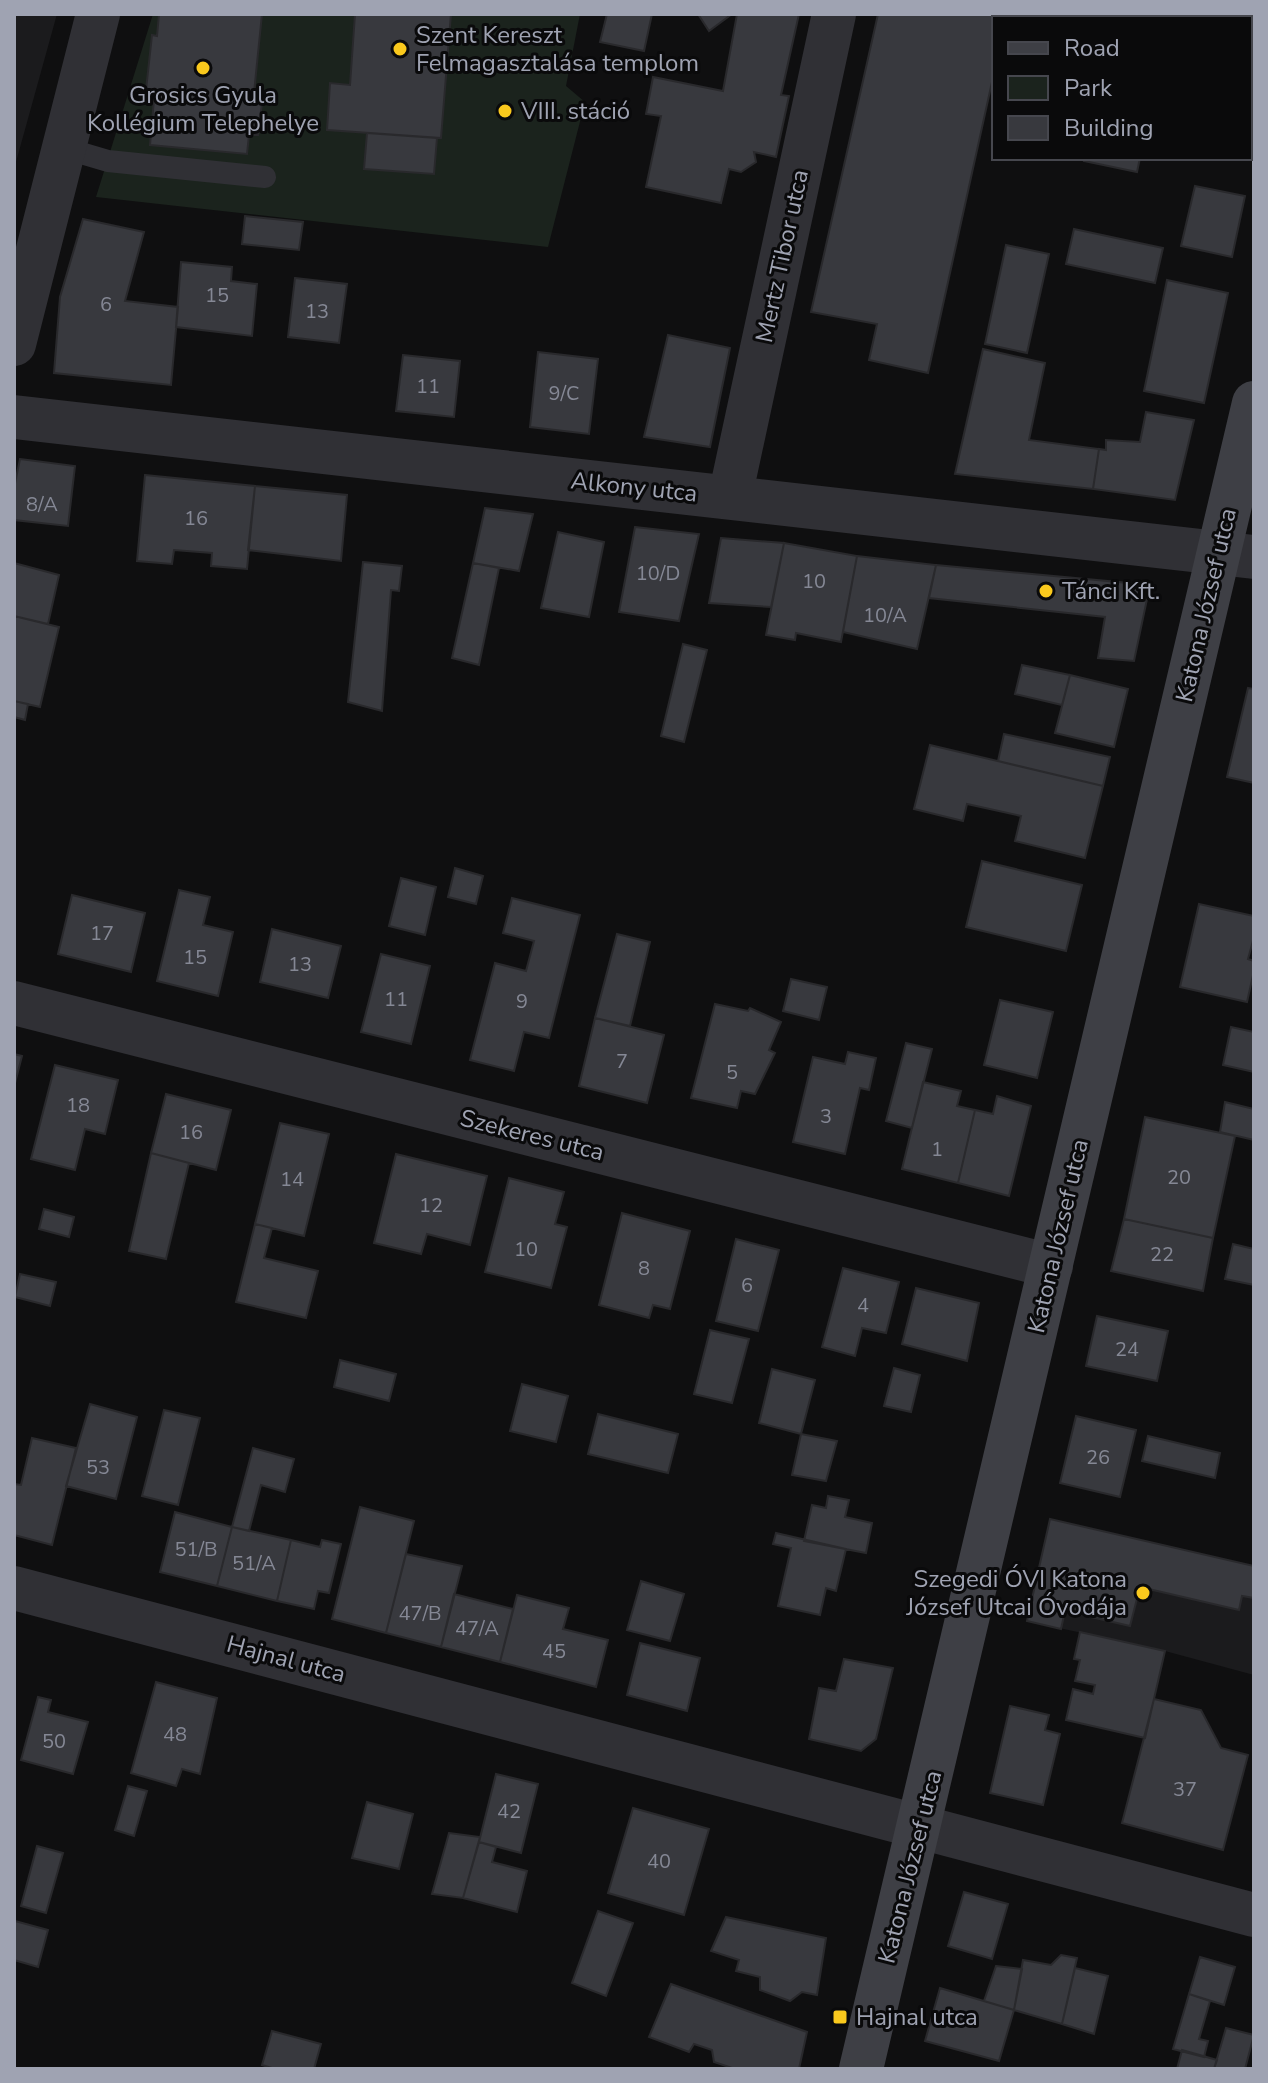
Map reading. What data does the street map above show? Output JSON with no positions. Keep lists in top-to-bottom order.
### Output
{
  "streets": {
    "street": [
      "Mertz Tibor utca",
      "Alkony utca",
      "Katona József utca",
      "Szekeres utca",
      "Hajnal utca"
    ]
  },
  "crossings": [
    ["Mertz Tibor utca", "Alkony utca"],
    ["Alkony utca", "Katona József utca"],
    ["Katona József utca", "Szekeres utca"],
    ["Katona József utca", "Hajnal utca"]
  ],
  "places": {
    "other": [
      "Szent Kereszt Felmagasztalása templom",
      "Grosics Gyula Kollégium Telephelye",
      "VIII. stáció",
      "Tánci Kft.",
      "Szegedi ÓVI Katona József Utcai Óvodája"
    ],
    "transit": ["Hajnal utca"]
  },
  "house_numbers": [
    "15",
    "6",
    "13",
    "11",
    "9/C",
    "8/A",
    "16",
    "10/D",
    "10",
    "10/A",
    "17",
    "15",
    "13",
    "11",
    "9",
    "7",
    "5",
    "18",
    "3",
    "16",
    "1",
    "20",
    "14",
    "12",
    "10",
    "22",
    "8",
    "6",
    "4",
    "24",
    "26",
    "53",
    "51/B",
    "51/A",
    "47/B",
    "47/A",
    "45",
    "48",
    "50",
    "37",
    "42",
    "40"
  ],
  "legend": ["Road", "Park", "Building"]
}
